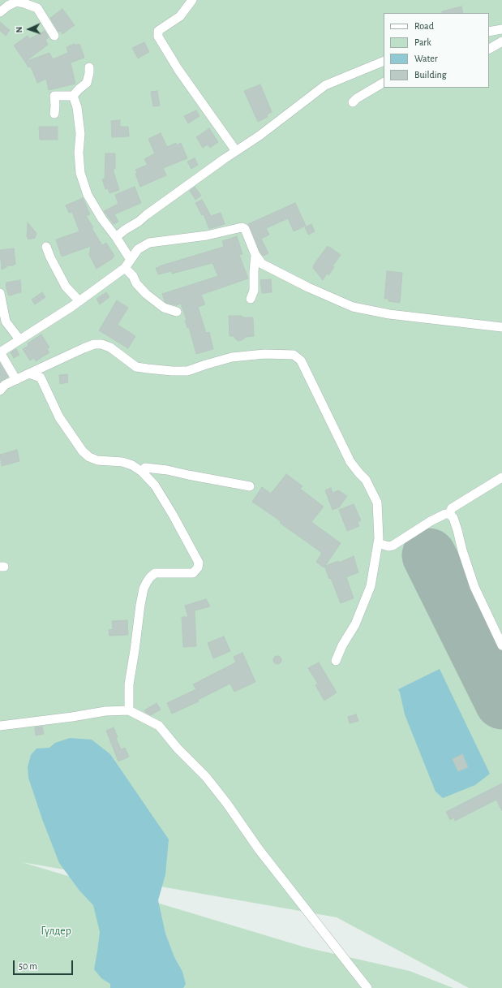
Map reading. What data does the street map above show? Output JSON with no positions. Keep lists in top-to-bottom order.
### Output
{
  "parks": ["Гүлдер"],
  "legend": [
    "Road",
    "Park",
    "Water",
    "Building"
  ],
  "scale_bar": "50 m",
  "north": "left"
}
